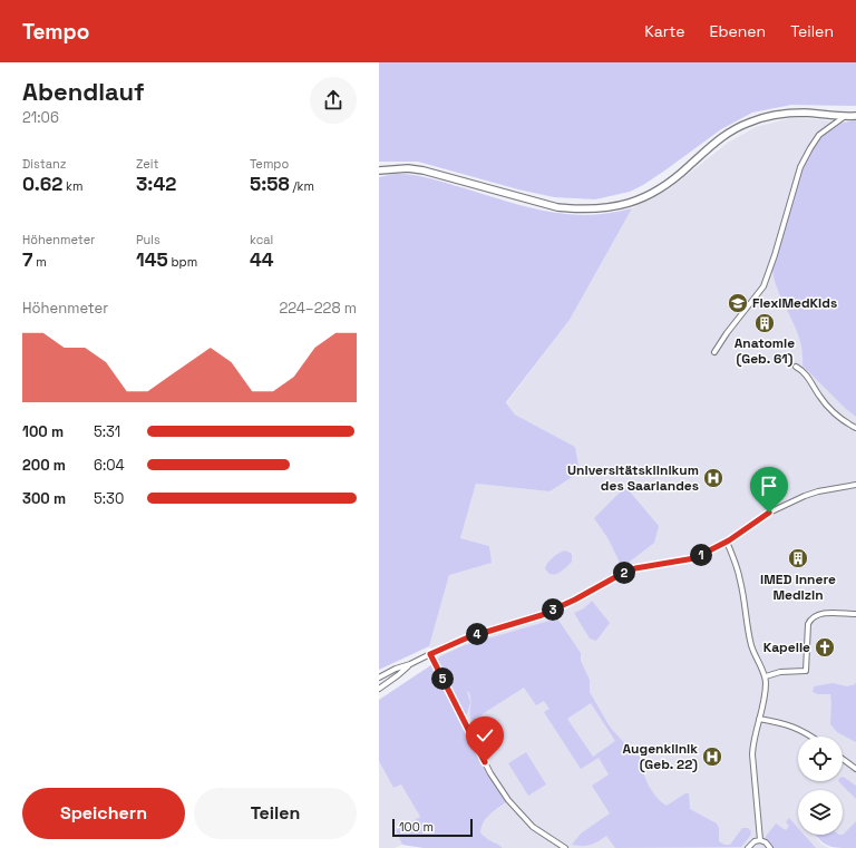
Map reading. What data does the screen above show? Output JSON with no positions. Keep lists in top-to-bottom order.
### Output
{
  "places": {
    "school or university": ["FlexiMedKids"],
    "building": ["Anatomie (Geb. 61)", "IMED Innere Medizin"],
    "hospital": ["Universitätsklinikum des Saarlandes", "Augenklinik (Geb. 22)"],
    "church": ["Kapelle"]
  },
  "scale_bar": "100 m",
  "page": {
    "header": "Tempo",
    "nav": ["Karte", "Ebenen", "Teilen"],
    "heading": ["Abendlauf", "21:06"],
    "stats": [
      ["Distanz", "0.62 km"],
      ["Zeit", "3:42"],
      ["Tempo", "5:58 /km"],
      ["Höhenmeter", "7 m"],
      ["Puls", "145 bpm"],
      ["kcal", "44"]
    ],
    "chart": ["Höhenmeter", "224–228 m"],
    "list": [
      {
        "name": "100 m",
        "note": "5:31"
      },
      {
        "name": "200 m",
        "note": "6:04"
      },
      {
        "name": "300 m",
        "note": "5:30"
      }
    ],
    "pins": [
      "1",
      "2",
      "3",
      "4",
      "5"
    ],
    "buttons": ["Speichern", "Teilen"],
    "scale": "100 m"
  }
}
